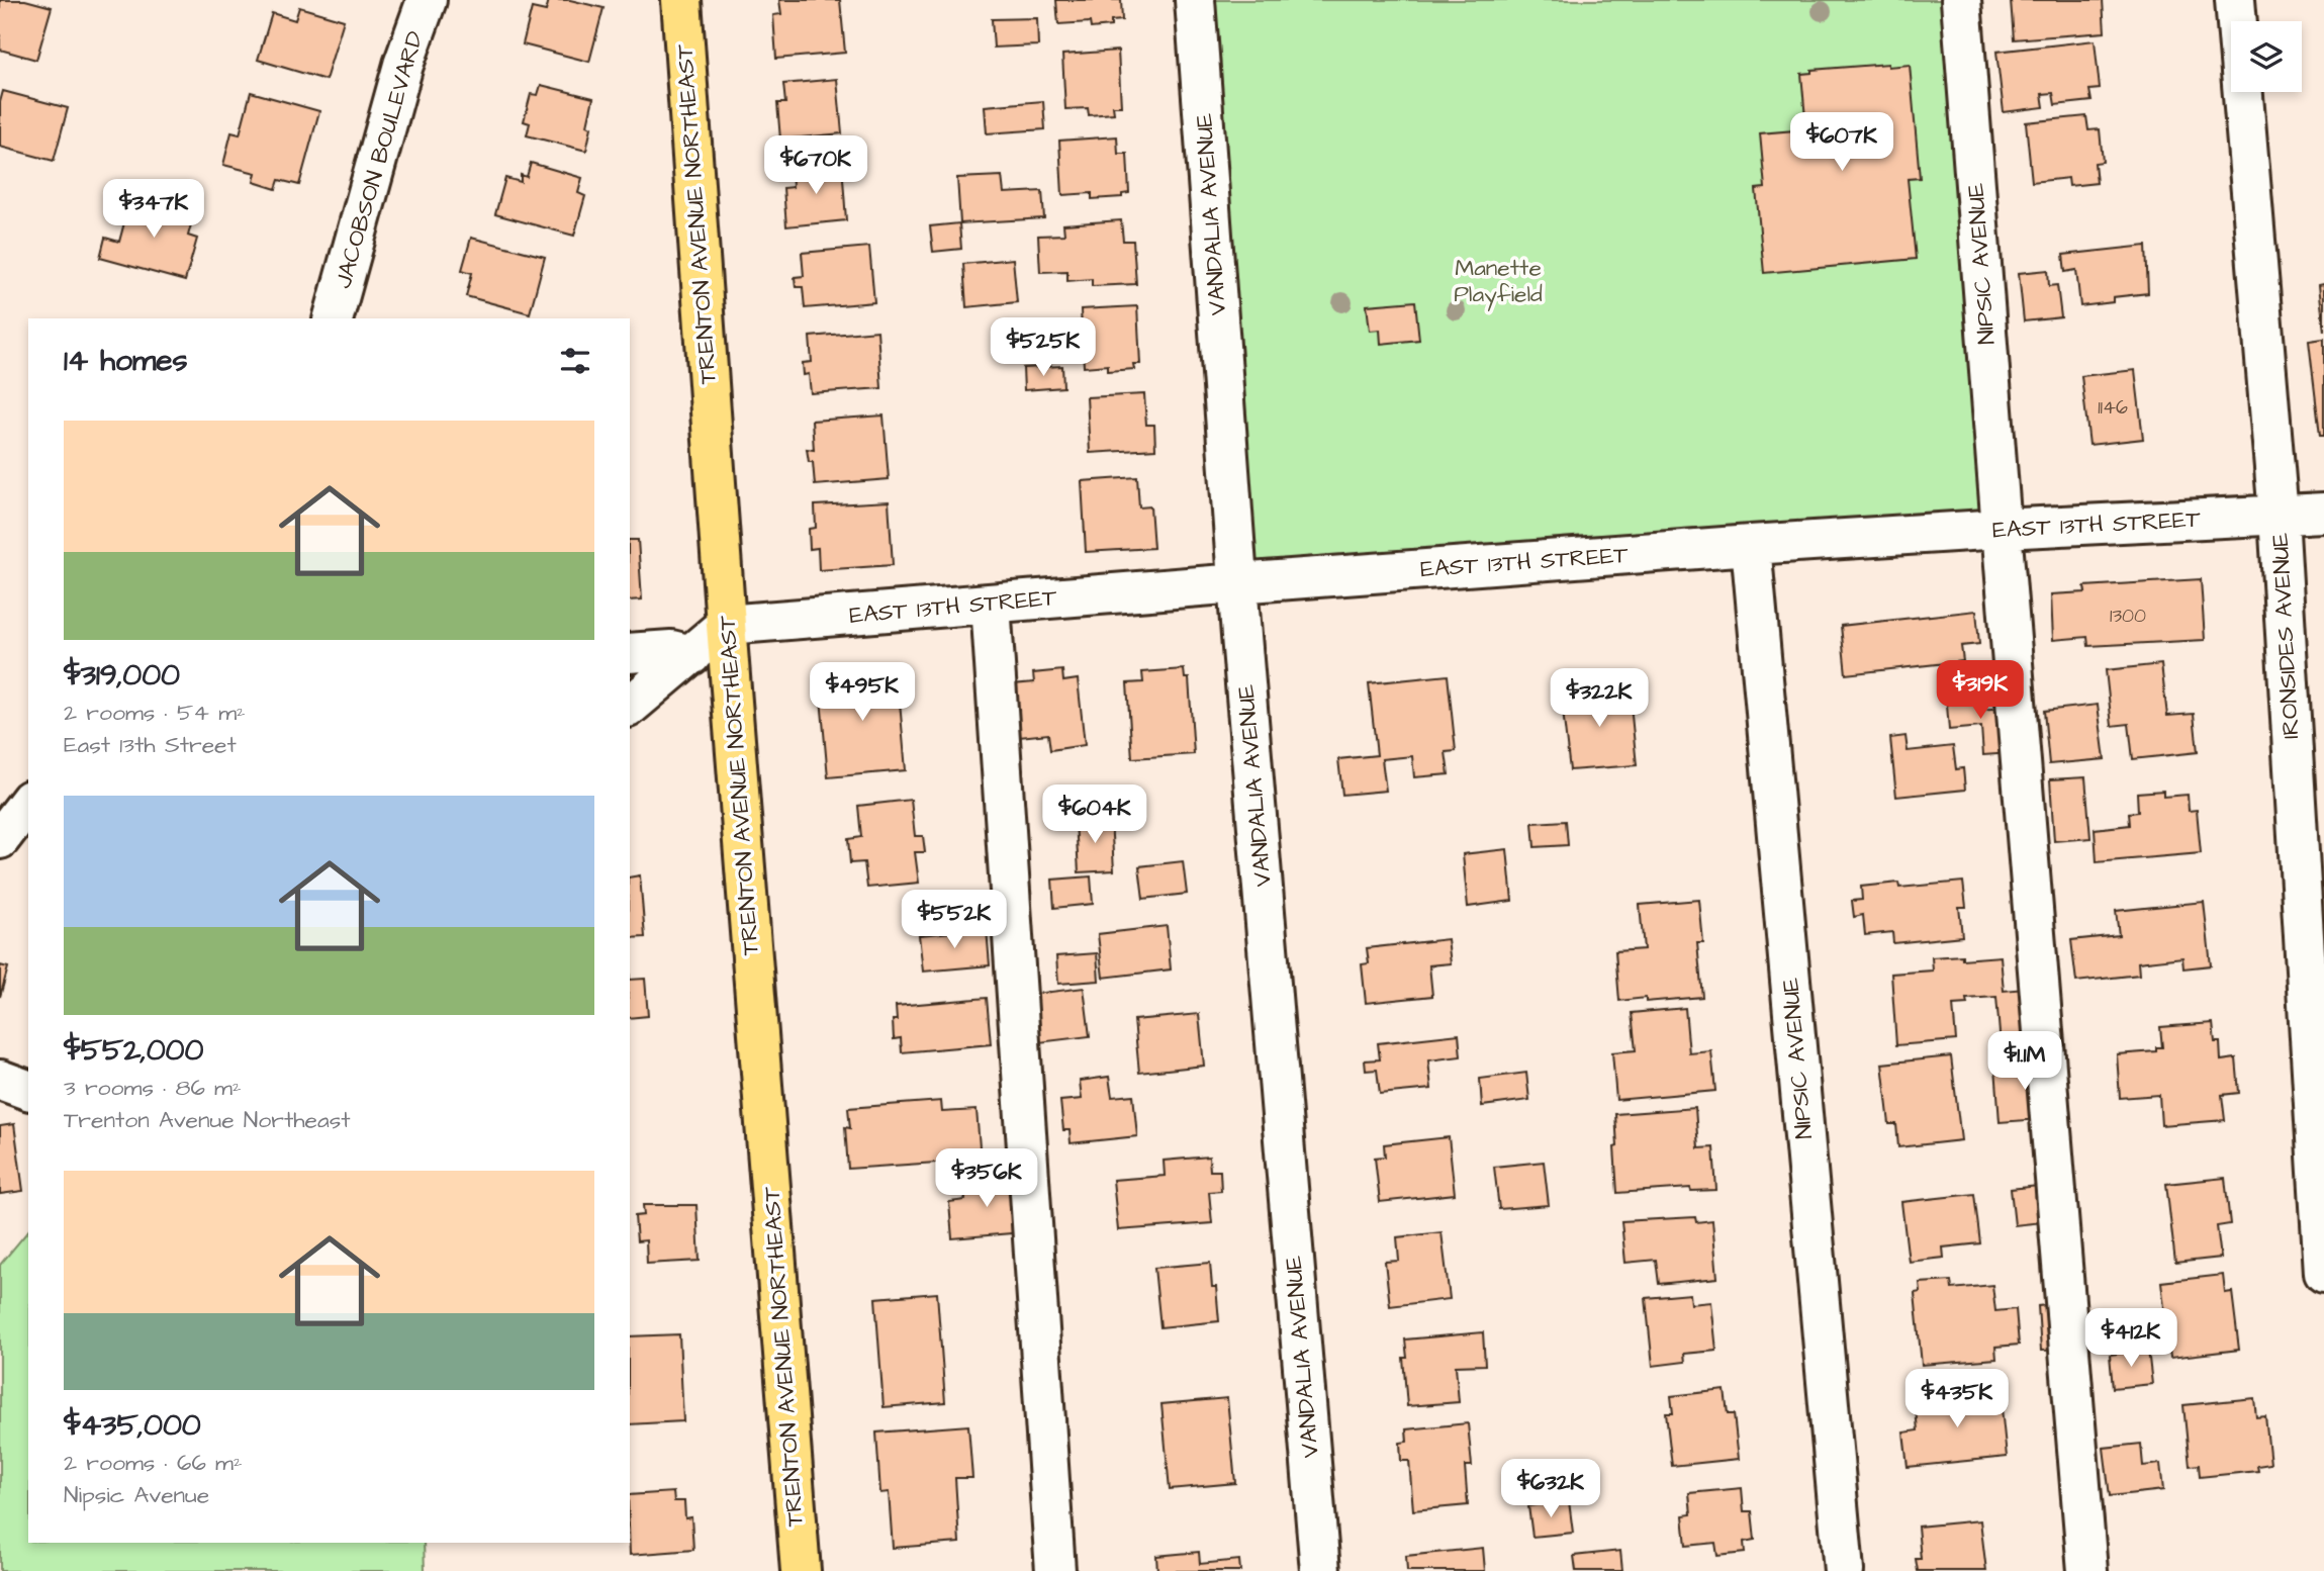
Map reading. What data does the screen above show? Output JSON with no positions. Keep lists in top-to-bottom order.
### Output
{
  "streets": {
    "main road": ["TRENTON AVENUE NORTHEAST"],
    "street": [
      "JACOBSON BOULEVARD",
      "VANDALIA AVENUE",
      "NIPSIC AVENUE",
      "EAST 13TH STREET",
      "IRONSIDES AVENUE"
    ]
  },
  "crossings": [
    ["TRENTON AVENUE NORTHEAST", "EAST 13TH STREET"],
    ["VANDALIA AVENUE", "EAST 13TH STREET"],
    ["NIPSIC AVENUE", "EAST 13TH STREET"],
    ["EAST 13TH STREET", "IRONSIDES AVENUE"]
  ],
  "parks": ["Manette Playfield"],
  "house_numbers": ["1146", "1300"],
  "page": {
    "price": [
      "$607K",
      "$670K",
      "$347K",
      "$525K",
      "$319K",
      "$495K",
      "$322K",
      "$604K",
      "$552K",
      "$1.1M",
      "$356K",
      "$412K",
      "$435K",
      "$632K"
    ],
    "heading": "14 homes",
    "list": [
      {
        "name": "$319,000",
        "note": "2 rooms · 54 m² · East 13th Street"
      },
      {
        "name": "$552,000",
        "note": "3 rooms · 86 m² · Trenton Avenue Northeast"
      },
      {
        "name": "$435,000",
        "note": "2 rooms · 66 m² · Nipsic Avenue"
      }
    ]
  }
}
